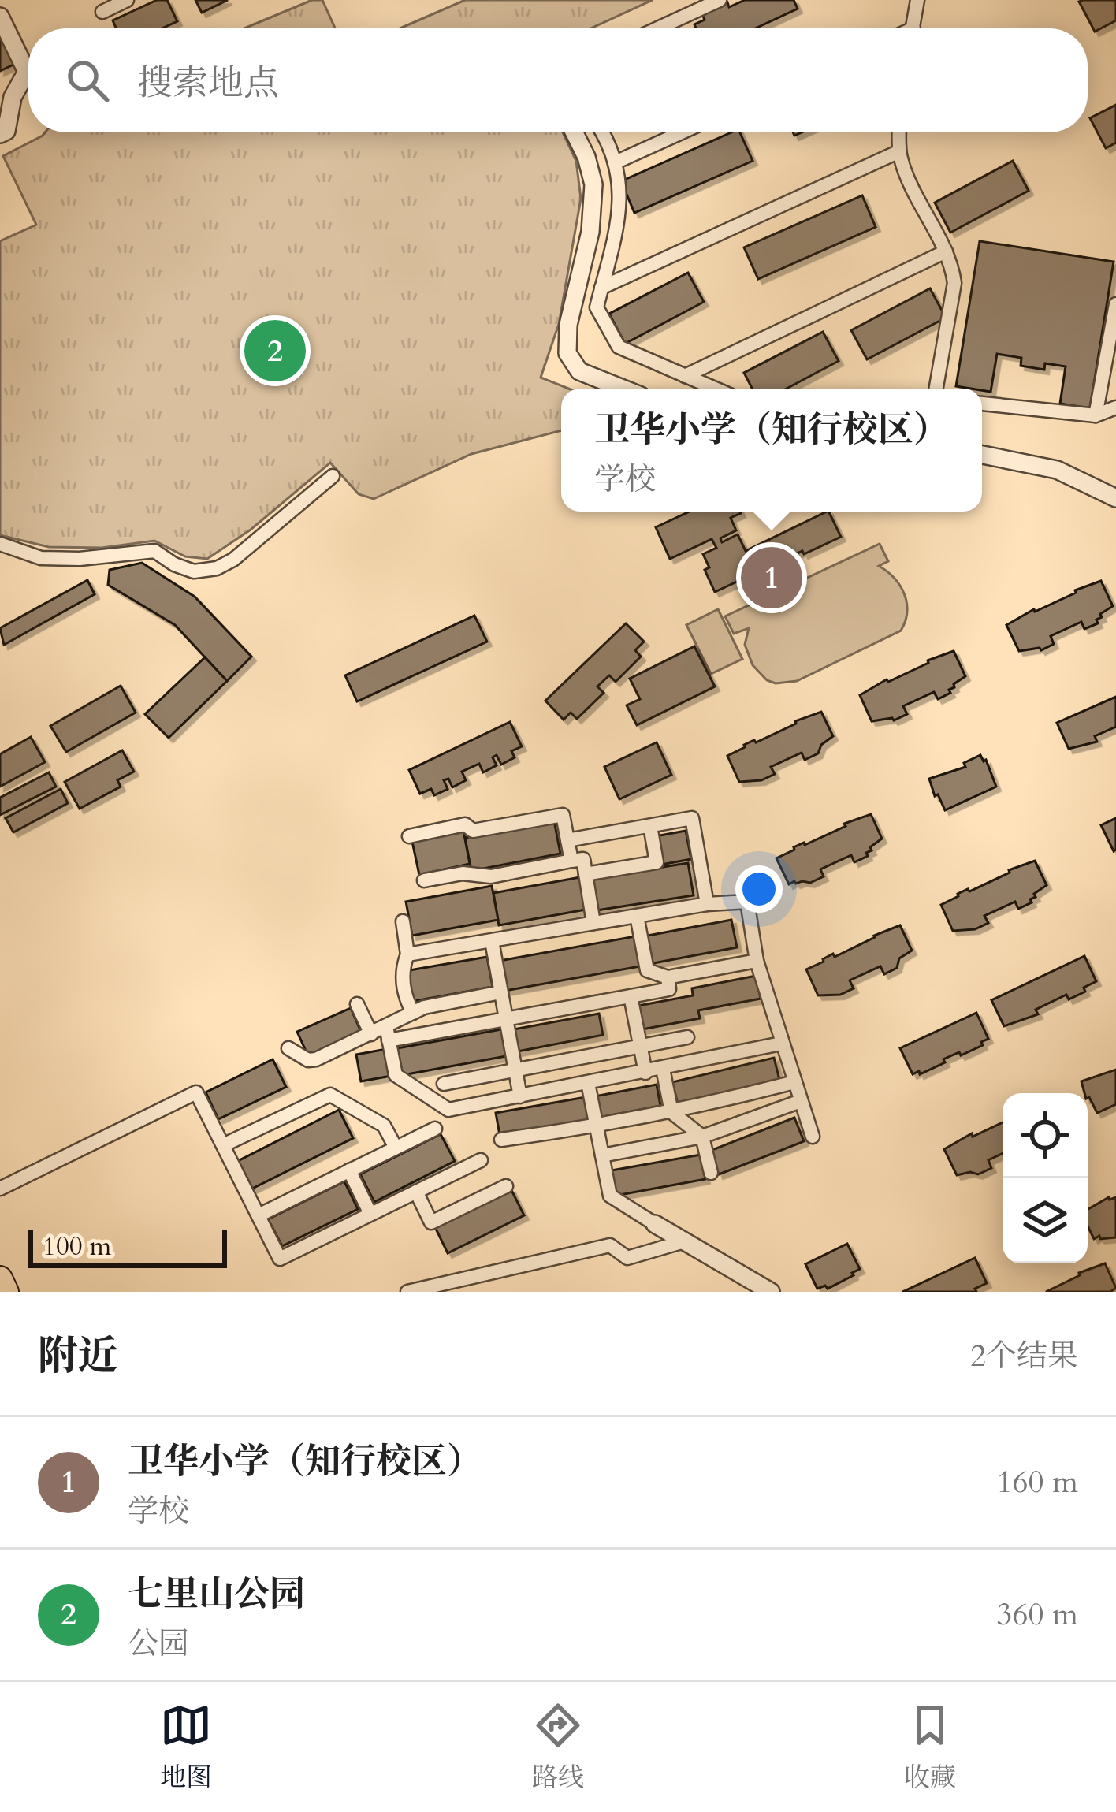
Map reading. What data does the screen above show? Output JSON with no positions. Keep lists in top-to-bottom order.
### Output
{
  "scale_bar": "100 m",
  "page": {
    "search": "搜索地点",
    "pins": ["2", "1"],
    "popup": ["卫华小学（知行校区）", "学校"],
    "scale": "100 m",
    "heading": ["附近", "2个结果"],
    "list": [
      {
        "mark": "1",
        "name": "卫华小学（知行校区）",
        "note": "学校",
        "value": "160 m"
      },
      {
        "mark": "2",
        "name": "七里山公园",
        "note": "公园",
        "value": "360 m"
      }
    ],
    "nav": ["地图", "路线", "收藏"]
  }
}
